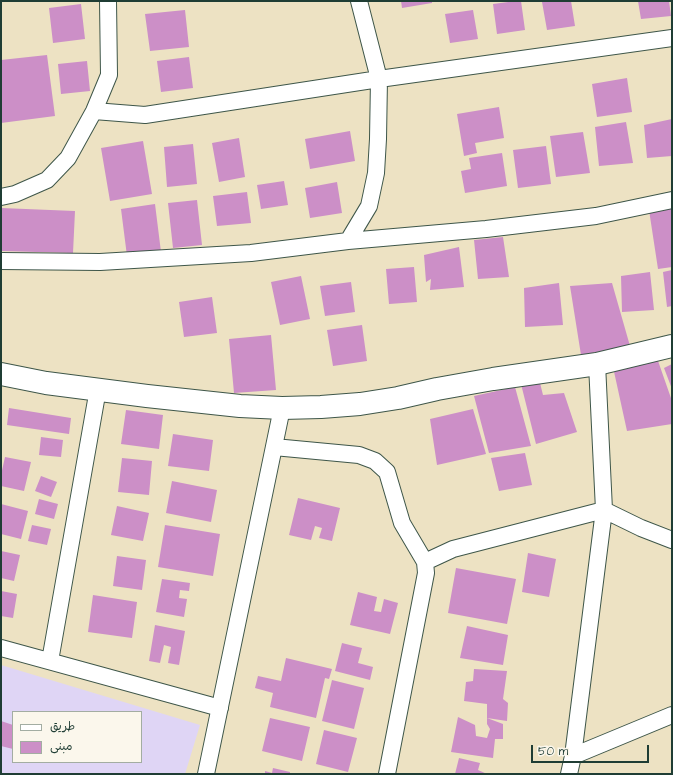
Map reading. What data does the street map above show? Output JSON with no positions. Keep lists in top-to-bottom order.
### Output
{
  "legend": ["طريق", "مبنى"],
  "scale_bar": "50 m"
}
